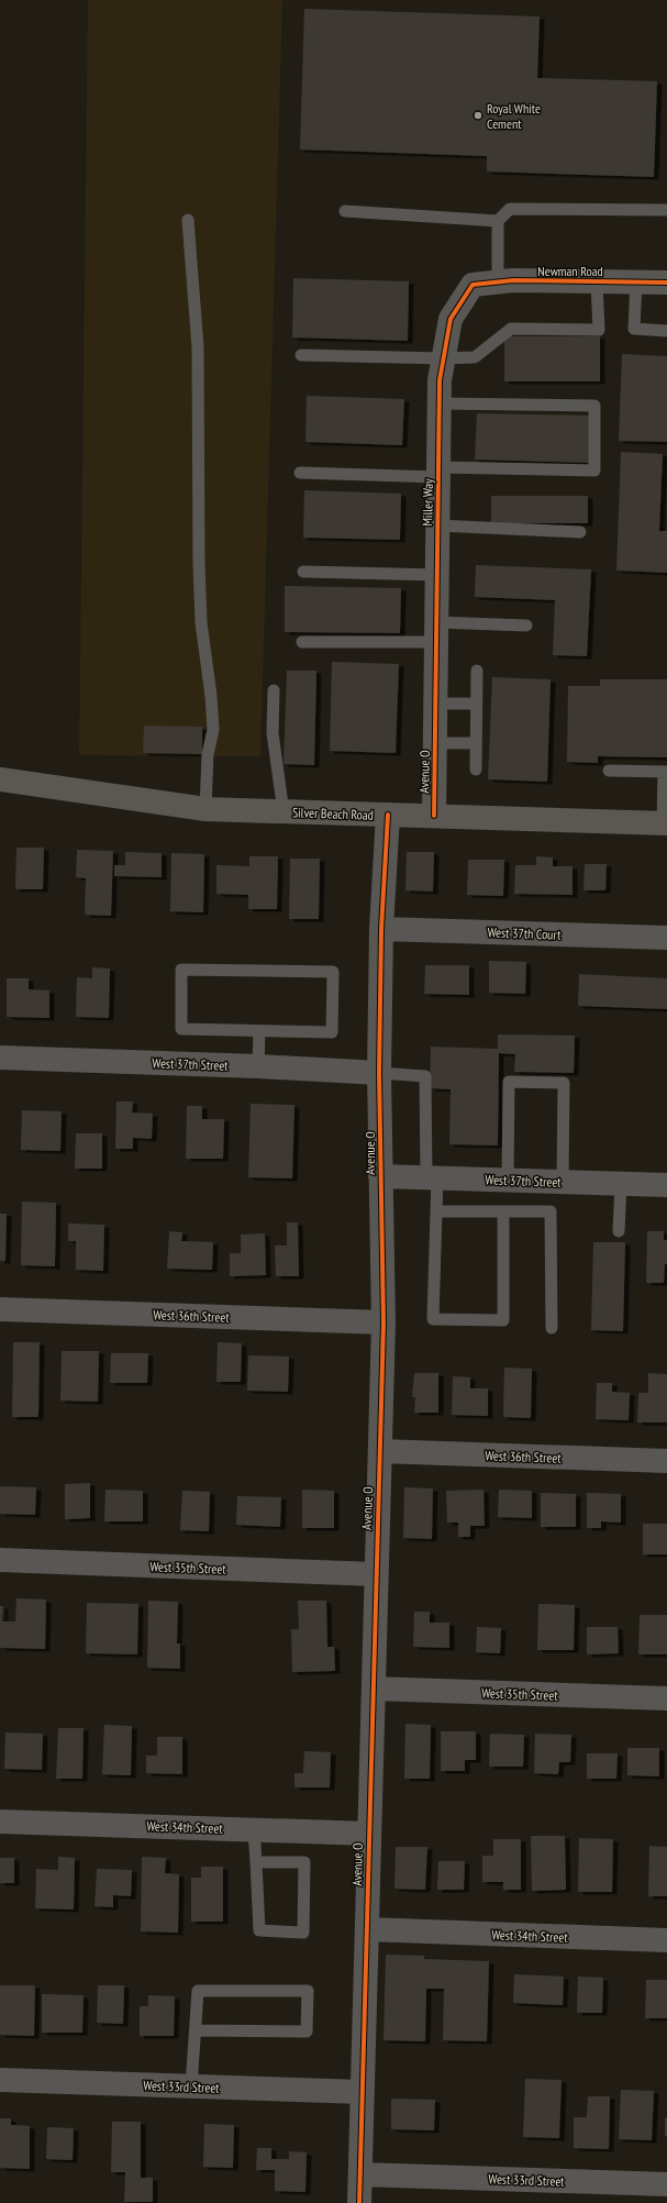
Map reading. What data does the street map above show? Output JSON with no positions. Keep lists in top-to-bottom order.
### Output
{
  "streets": {
    "street": [
      "Newman Road",
      "Miller Way",
      "Avenue O",
      "Silver Beach Road",
      "West 37th Court",
      "West 37th Street",
      "West 36th Street",
      "West 35th Street",
      "West 34th Street",
      "West 33rd Street"
    ]
  },
  "crossings": [
    ["Newman Road", "Miller Way"],
    ["Miller Way", "Avenue O"],
    ["Avenue O", "Silver Beach Road"],
    ["Avenue O", "West 37th Court"],
    ["Avenue O", "West 37th Street"],
    ["Avenue O", "West 36th Street"],
    ["Avenue O", "West 35th Street"],
    ["Avenue O", "West 34th Street"],
    ["Avenue O", "West 33rd Street"]
  ],
  "places": ["Royal White Cement"]
}
